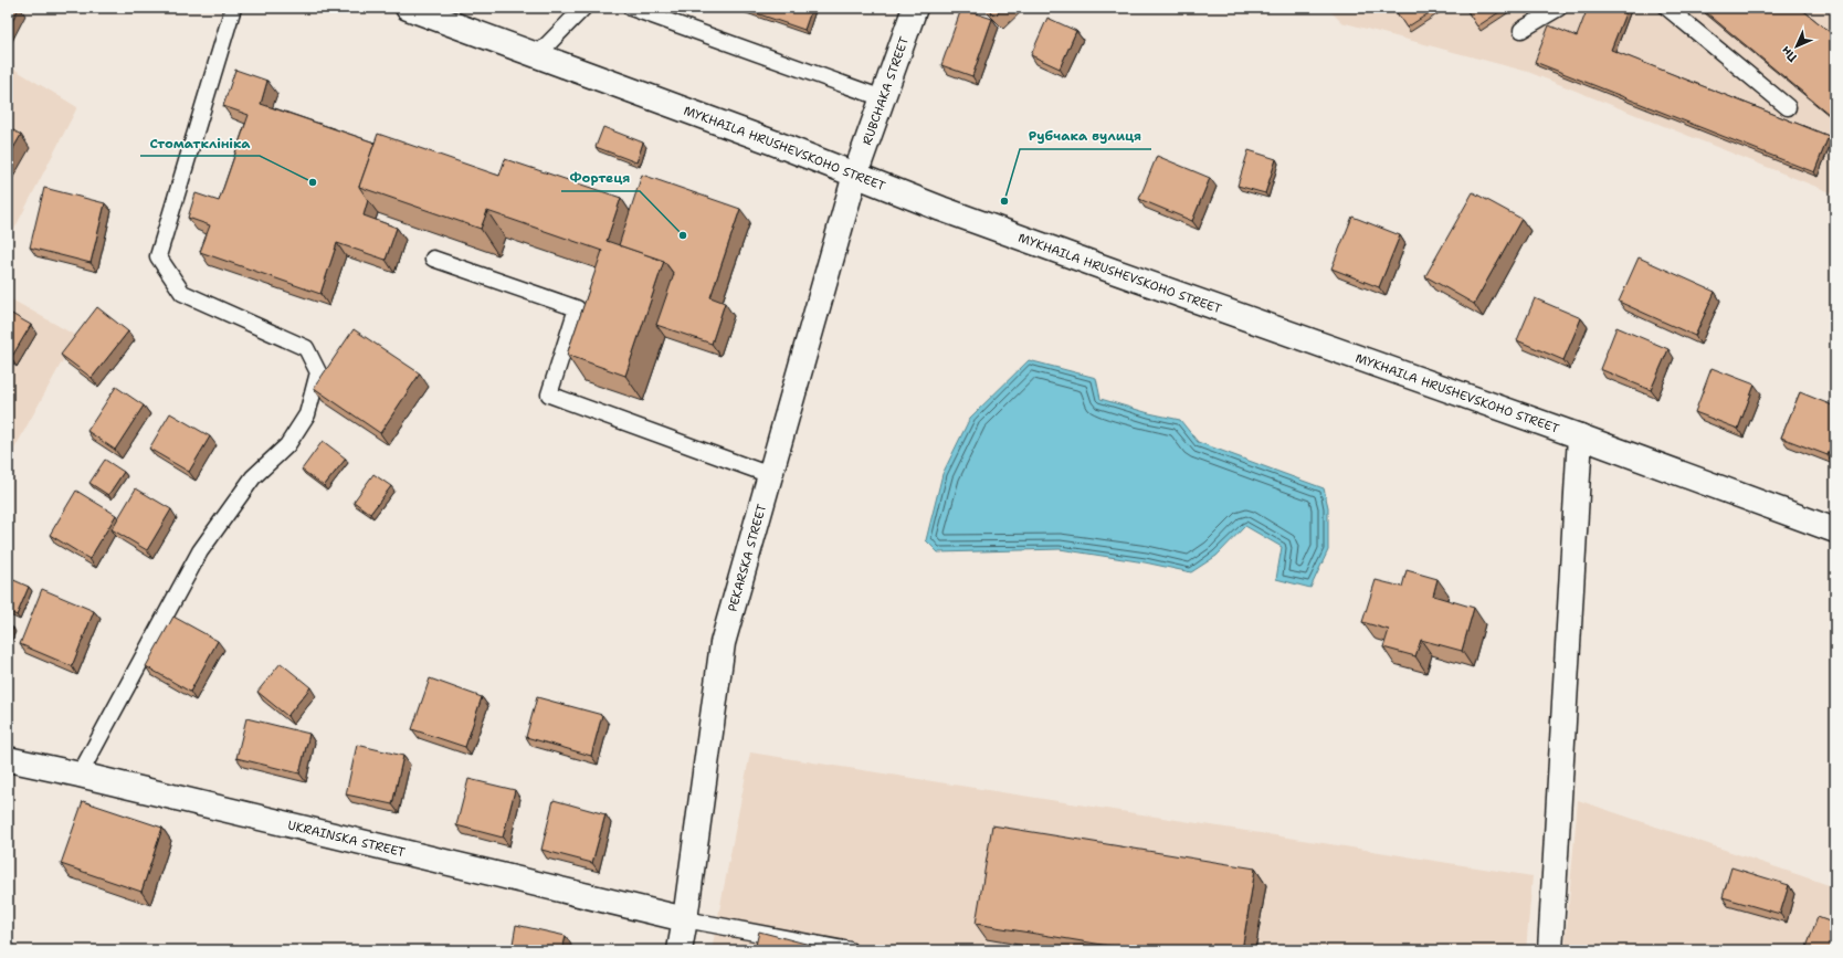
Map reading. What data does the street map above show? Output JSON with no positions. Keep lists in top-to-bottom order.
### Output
{
  "streets": {
    "street": [
      "RUBCHAKA STREET",
      "MYKHAILA HRUSHEVSKOHO STREET",
      "PEKARSKA STREET",
      "UKRAINSKA STREET"
    ]
  },
  "crossings": [
    ["RUBCHAKA STREET", "MYKHAILA HRUSHEVSKOHO STREET"],
    ["RUBCHAKA STREET", "PEKARSKA STREET"],
    ["MYKHAILA HRUSHEVSKOHO STREET", "PEKARSKA STREET"],
    ["PEKARSKA STREET", "UKRAINSKA STREET"]
  ],
  "places": ["Стоматклініка", "Рубчака вулиця", "Фортеця"],
  "north": "bottom left"
}
